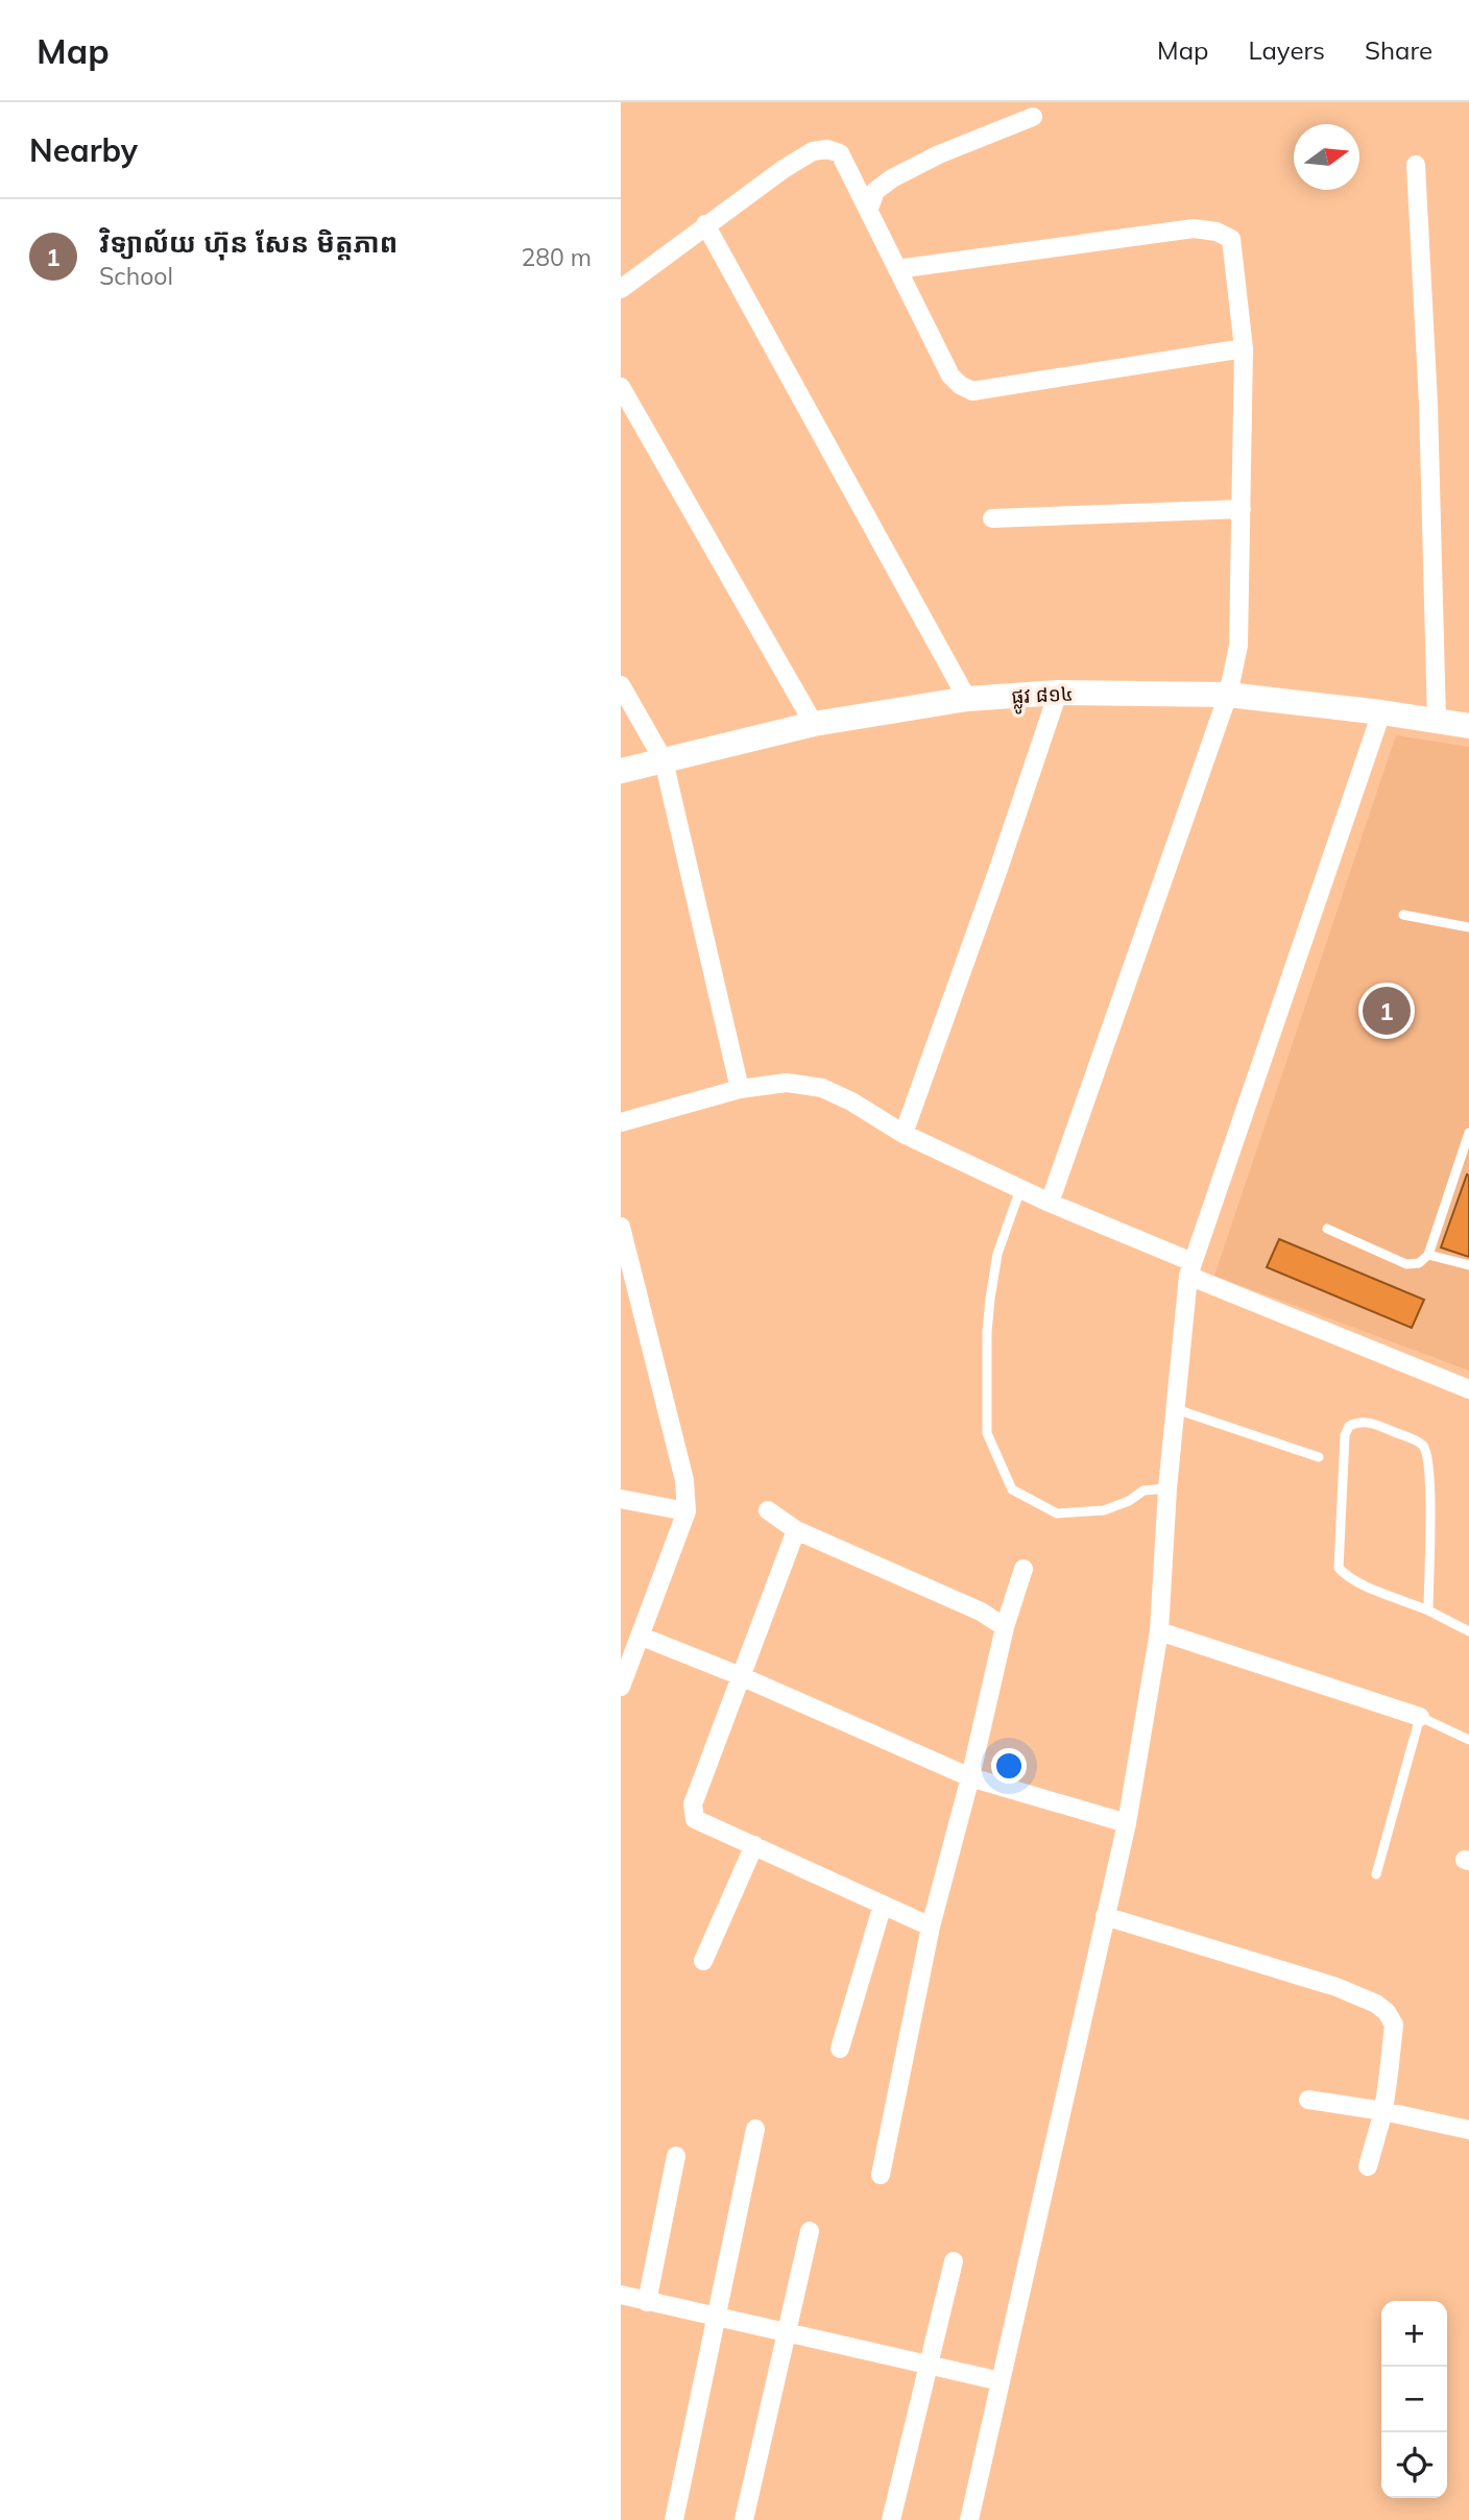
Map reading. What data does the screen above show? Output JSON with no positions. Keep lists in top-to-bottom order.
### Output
{
  "streets": {
    "street": ["ផ្លូវ ៨១៤"]
  },
  "north": "right",
  "page": {
    "header": "Map",
    "nav": ["Map", "Layers", "Share"],
    "heading": "Nearby",
    "list": [
      {
        "mark": "1",
        "name": "វិទ្យាល័យ ហ៊ុន សែន មិត្តភាព",
        "note": "School",
        "value": "280 m"
      }
    ],
    "pins": "1",
    "map_buttons": ["+", "−"]
  }
}
